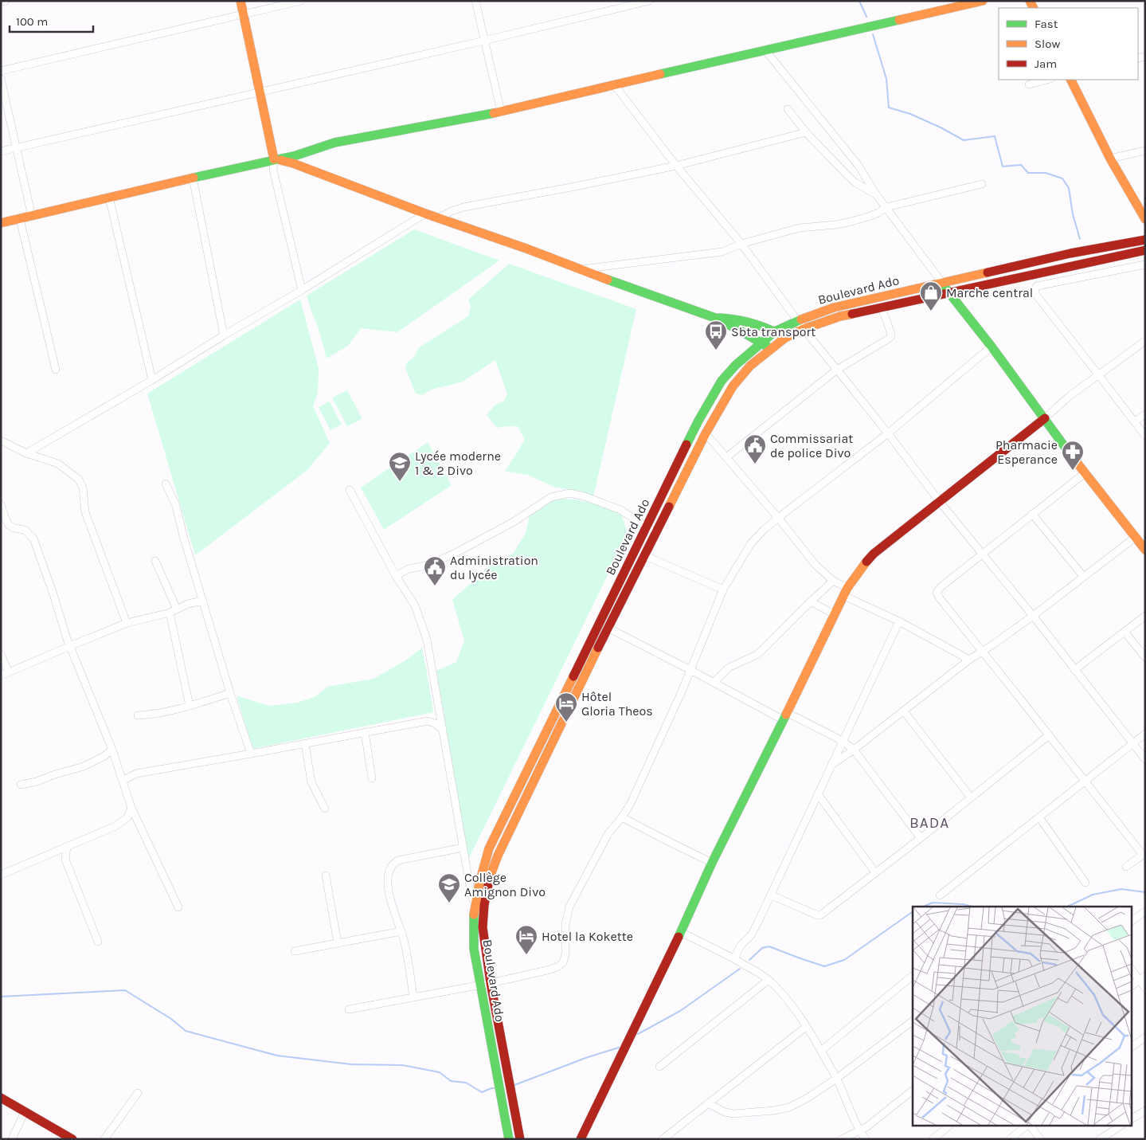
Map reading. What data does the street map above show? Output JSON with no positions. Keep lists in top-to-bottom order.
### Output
{
  "streets": {
    "street": ["Boulevard Ado"]
  },
  "districts": ["BADA"],
  "places": {
    "shop": ["Marche central"],
    "bus stop": ["Sbta transport"],
    "public building": ["Commissariat de police Divo", "Administration du lycée"],
    "pharmacy": ["Pharmacie Esperance"],
    "school or university": ["Lycée moderne 1 & 2 Divo", "Collège Amignon Divo"],
    "hotel": ["Hôtel Gloria Theos", "Hotel la Kokette"]
  },
  "legend": ["Fast", "Slow", "Jam"],
  "scale_bar": "100 m"
}
